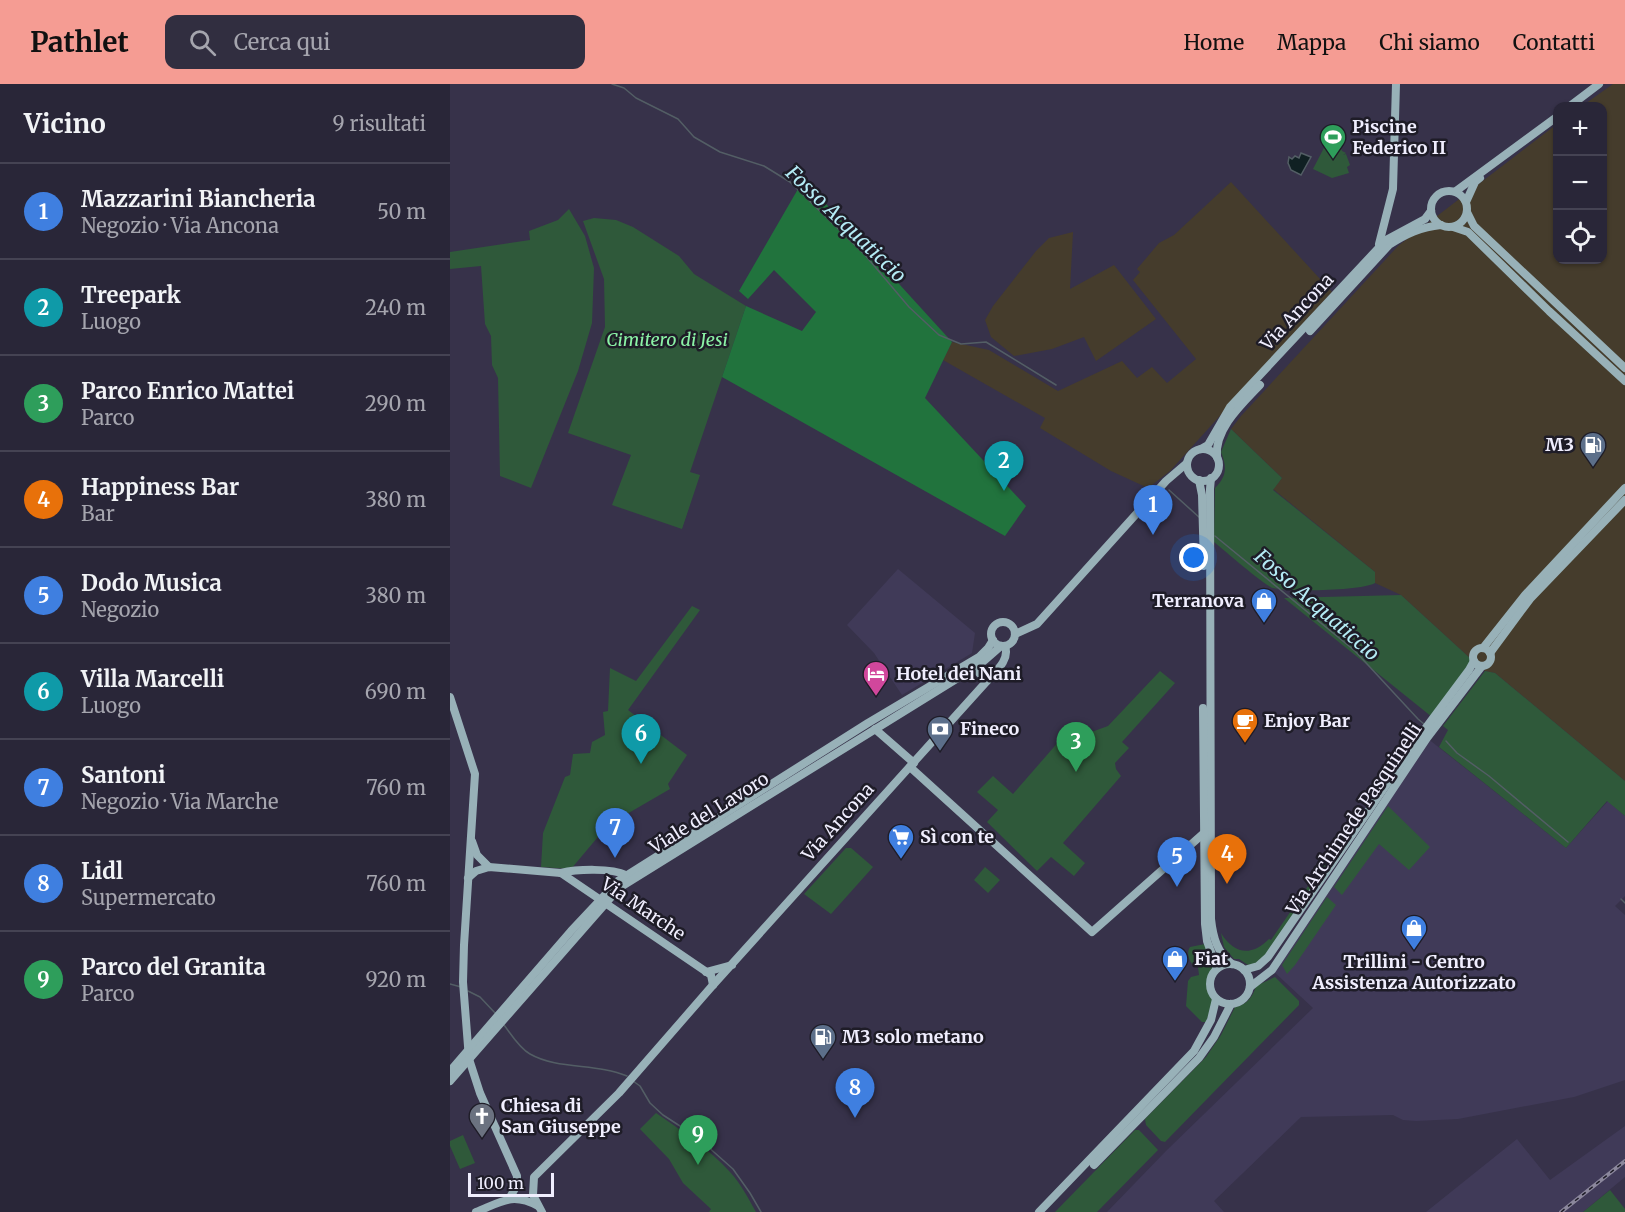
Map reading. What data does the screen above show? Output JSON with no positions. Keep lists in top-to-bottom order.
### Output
{
  "streets": {
    "main road": [
      "Via Ancona",
      "Viale del Lavoro",
      "Via Archimede Pasquinelli",
      "Via Marche"
    ]
  },
  "crossings": [
    ["Via Ancona", "Viale del Lavoro"],
    ["Via Ancona", "Via Marche"],
    ["Viale del Lavoro", "Via Marche"]
  ],
  "water": ["Fosso Acquaticcio"],
  "parks": ["Cimitero di Jesi"],
  "places": {
    "sports": ["Piscine Federico II"],
    "fuel station": ["M3", "M3 solo metano"],
    "shop": ["Terranova", "Trillini - Centro Assistenza Autorizzato", "Fiat"],
    "hotel": ["Hotel dei Nani"],
    "cafe": ["Enjoy Bar"],
    "bank": ["Fineco"],
    "supermarket": ["Sì con te"],
    "church": ["Chiesa di San Giuseppe"]
  },
  "scale_bar": "100 m",
  "page": {
    "header": "Pathlet",
    "search": "Cerca qui",
    "nav": [
      "Home",
      "Mappa",
      "Chi siamo",
      "Contatti"
    ],
    "heading": ["Vicino", "9 risultati"],
    "map_buttons": ["+", "−"],
    "list": [
      {
        "mark": "1",
        "name": "Mazzarini Biancheria",
        "note": "Negozio · Via Ancona",
        "value": "50 m"
      },
      {
        "mark": "2",
        "name": "Treepark",
        "note": "Luogo",
        "value": "240 m"
      },
      {
        "mark": "3",
        "name": "Parco Enrico Mattei",
        "note": "Parco",
        "value": "290 m"
      },
      {
        "mark": "4",
        "name": "Happiness Bar",
        "note": "Bar",
        "value": "380 m"
      },
      {
        "mark": "5",
        "name": "Dodo Musica",
        "note": "Negozio",
        "value": "380 m"
      },
      {
        "mark": "6",
        "name": "Villa Marcelli",
        "note": "Luogo",
        "value": "690 m"
      },
      {
        "mark": "7",
        "name": "Santoni",
        "note": "Negozio · Via Marche",
        "value": "760 m"
      },
      {
        "mark": "8",
        "name": "Lidl",
        "note": "Supermercato",
        "value": "760 m"
      },
      {
        "mark": "9",
        "name": "Parco del Granita",
        "note": "Parco",
        "value": "920 m"
      }
    ],
    "pins": [
      "2",
      "1",
      "6",
      "3",
      "7",
      "4",
      "5",
      "8",
      "9"
    ],
    "scale": "100 m"
  }
}
